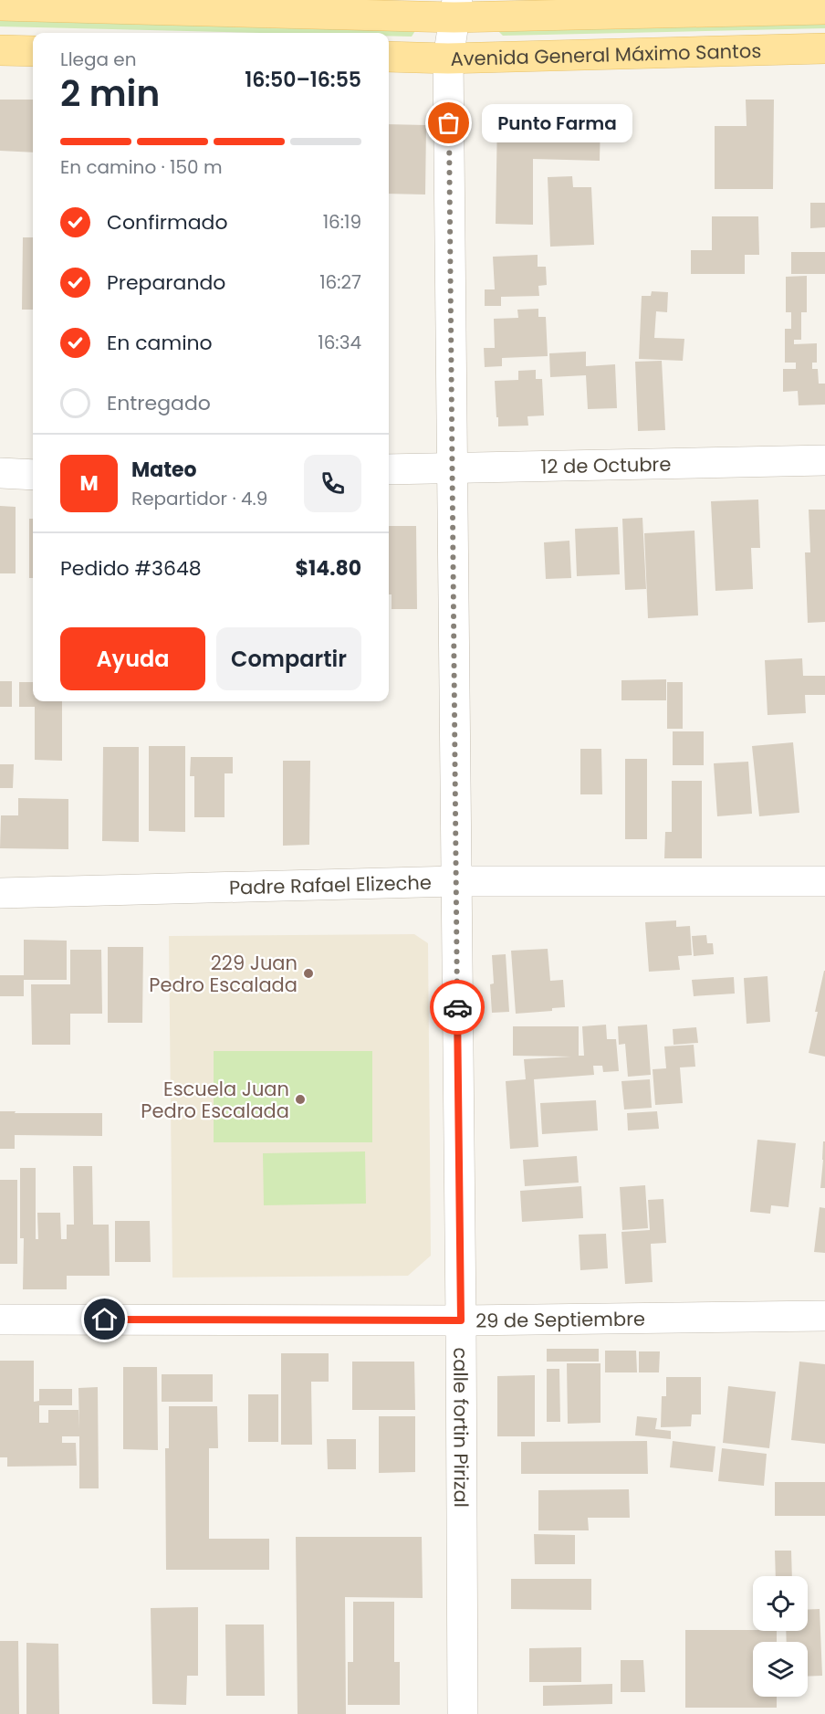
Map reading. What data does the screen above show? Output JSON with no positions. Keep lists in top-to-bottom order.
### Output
{
  "streets": {
    "main road": ["Avenida General Máximo Santos"],
    "street": [
      "12 de Octubre",
      "Padre Rafael Elizeche",
      "29 de Septiembre",
      "calle fortin Pirizal"
    ]
  },
  "crossings": [
    ["Avenida General Máximo Santos", "calle fortin Pirizal"],
    ["12 de Octubre", "calle fortin Pirizal"],
    ["Padre Rafael Elizeche", "calle fortin Pirizal"],
    ["29 de Septiembre", "calle fortin Pirizal"]
  ],
  "places": ["Punto Farma", "229 Juan Pedro Escalada", "Escuela Juan Pedro Escalada"],
  "page": {
    "heading": ["2 min", "Llega en", "16:50–16:55"],
    "panel": [
      "Mateo",
      "Repartidor · 4.9",
      "Pedido #3648",
      "$14.80"
    ],
    "bubble": "Punto Farma",
    "bar": "En camino · 150 m",
    "list": [
      ["Confirmado", "16:19"],
      ["Preparando", "16:27"],
      ["En camino", "16:34"],
      "Entregado"
    ],
    "round": "M",
    "buttons": ["Ayuda", "Compartir"]
  }
}
